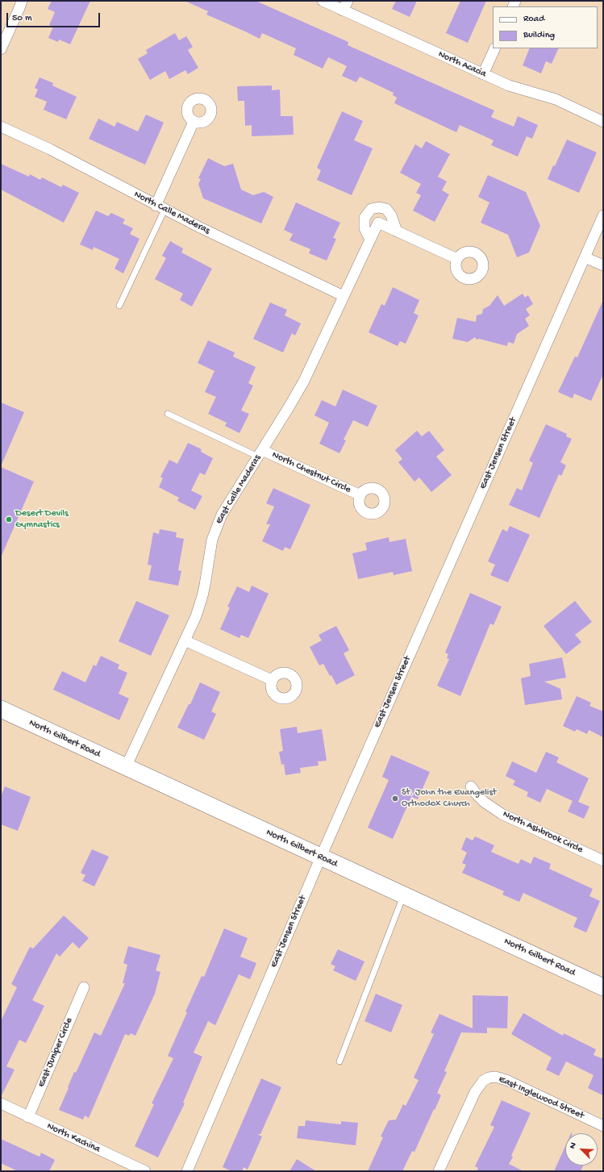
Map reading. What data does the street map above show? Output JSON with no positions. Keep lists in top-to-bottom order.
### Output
{
  "streets": {
    "main road": ["North Gilbert Road"],
    "street": [
      "North Acacia",
      "North Calle Maderas",
      "East Jensen Street",
      "North Chestnut Circle",
      "East Calle Maderas",
      "North Ashbrook Circle",
      "East Juniper Circle",
      "East Inglewood Street",
      "North Kachina"
    ]
  },
  "crossings": [
    ["North Calle Maderas", "East Calle Maderas"],
    ["East Jensen Street", "North Gilbert Road"],
    ["North Chestnut Circle", "East Calle Maderas"],
    ["East Calle Maderas", "North Gilbert Road"],
    ["East Juniper Circle", "North Kachina"]
  ],
  "places": ["Desert Devils Gymnastics", "St. John the Evangelist Orthodox Church"],
  "legend": ["Road", "Building"],
  "scale_bar": "50 m",
  "north": "top left"
}
